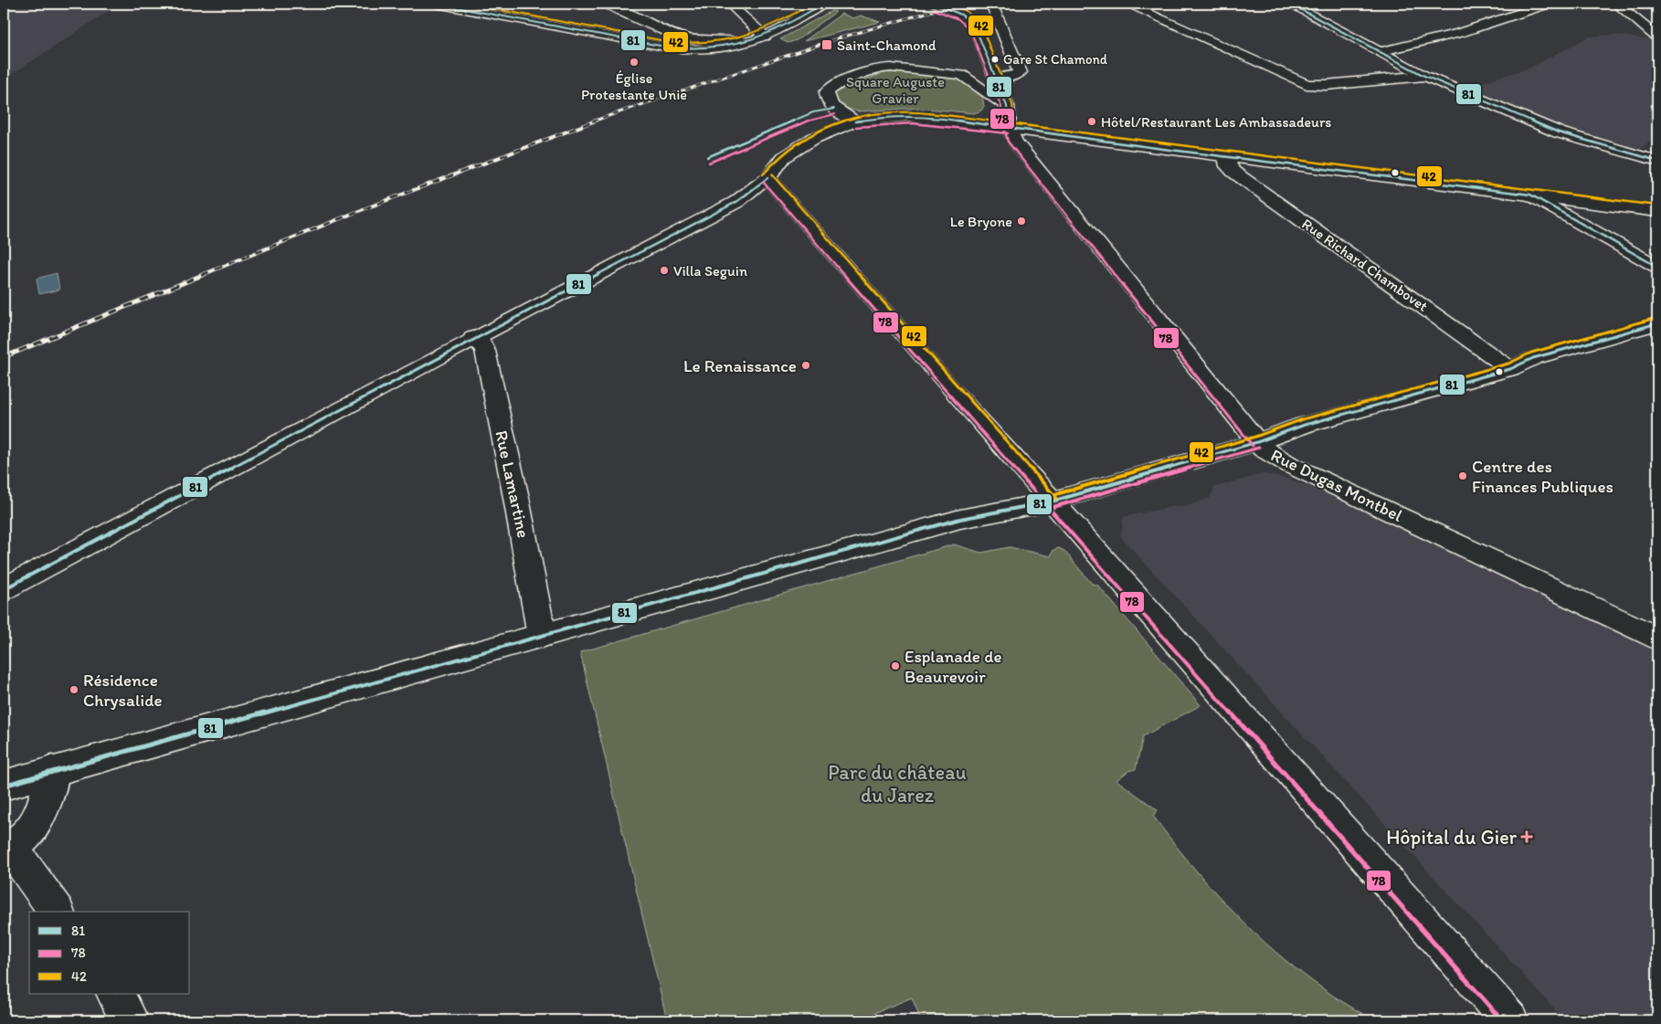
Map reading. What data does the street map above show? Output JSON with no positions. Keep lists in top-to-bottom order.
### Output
{
  "streets": {
    "main road": ["Rue Richard Chambovet", "Rue Lamartine", "Rue Dugas Montbel"]
  },
  "parks": ["Square Auguste Gravier", "Parc du château du Jarez"],
  "places": {
    "transit": ["Saint-Chamond"],
    "other": [
      "Gare St Chamond",
      "Église Protestante Unie",
      "Hôtel/Restaurant Les Ambassadeurs",
      "Le Bryone",
      "Villa Seguin",
      "Le Renaissance",
      "Centre des Finances Publiques",
      "Esplanade de Beaurevoir",
      "Résidence Chrysalide"
    ],
    "health": ["Hôpital du Gier"]
  },
  "lines": ["transit line 81", "transit line 42", "transit line 78"],
  "legend": ["81", "78", "42"]
}
